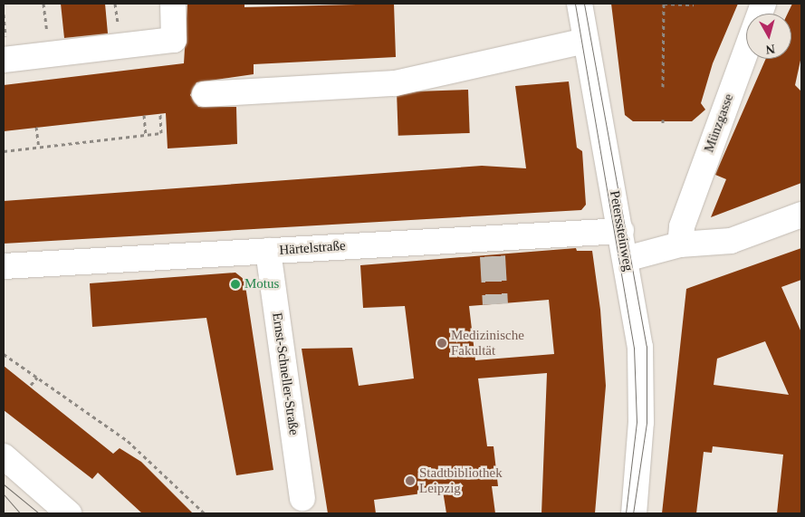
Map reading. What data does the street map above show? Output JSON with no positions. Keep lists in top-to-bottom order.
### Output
{
  "streets": {
    "street": [
      "Münzgasse",
      "Peterssteinweg",
      "Härtelstraße",
      "Ernst-Schneller-Straße"
    ]
  },
  "crossings": [
    ["Peterssteinweg", "Härtelstraße"],
    ["Härtelstraße", "Ernst-Schneller-Straße"]
  ],
  "places": ["Motus", "Medizinische Fakultät", "Stadtbibliothek Leipzig"],
  "north": "bottom"
}
